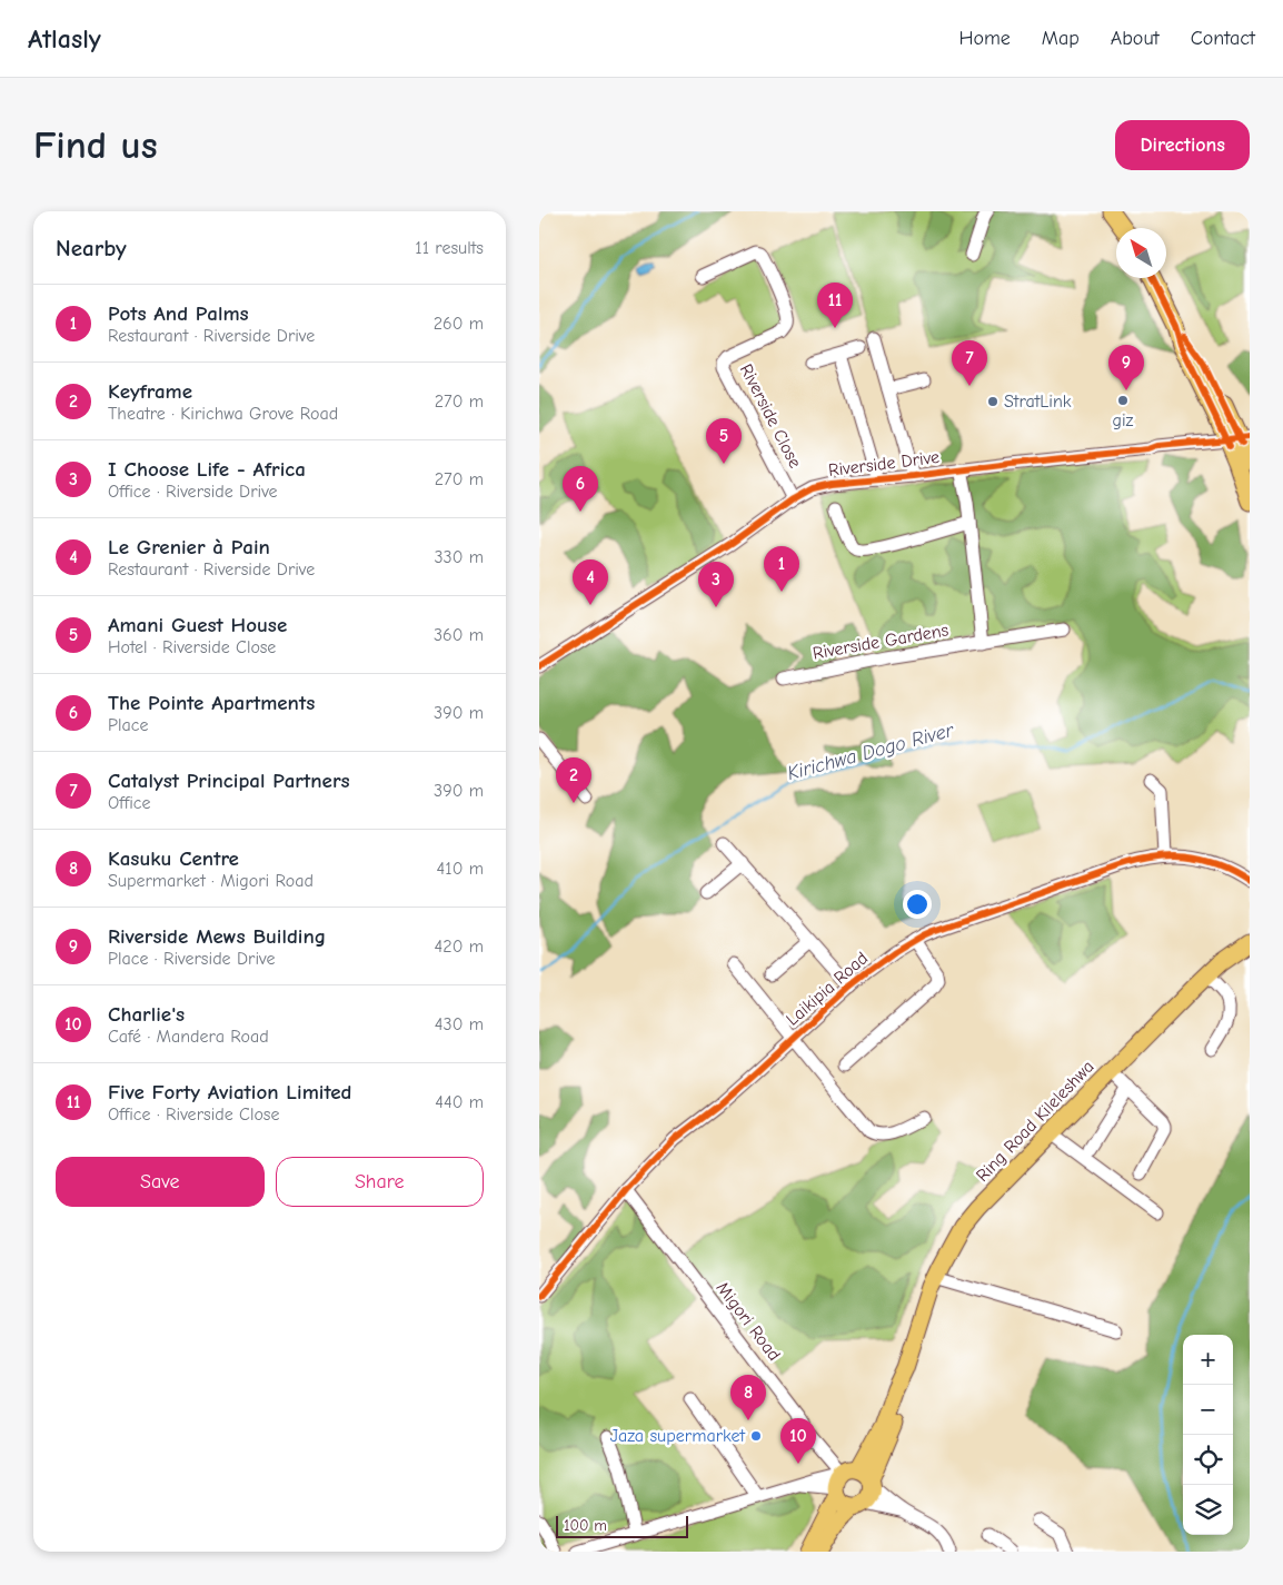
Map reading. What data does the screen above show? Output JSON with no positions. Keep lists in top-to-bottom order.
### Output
{
  "streets": {
    "main road": ["Ring Road Kileleshwa"],
    "street": [
      "Riverside Close",
      "Riverside Drive",
      "Riverside Gardens",
      "Laikipia Road",
      "Migori Road"
    ]
  },
  "crossings": [
    ["Riverside Close", "Riverside Drive"],
    ["Laikipia Road", "Migori Road"],
    ["Ring Road Kileleshwa", "Migori Road"]
  ],
  "water": ["Kirichwa Dogo River"],
  "places": ["giz", "StratLink", "Jaza supermarket"],
  "scale_bar": "100 m",
  "north": "top left",
  "page": {
    "header": "Atlasly",
    "nav": [
      "Home",
      "Map",
      "About",
      "Contact"
    ],
    "buttons": [
      "Directions",
      ["Save", "Share"]
    ],
    "title": "Find us",
    "heading": ["Nearby", "11 results"],
    "pins": [
      "11",
      "7",
      "9",
      "5",
      "6",
      "1",
      "4",
      "3",
      "2",
      "8",
      "10"
    ],
    "list": [
      {
        "mark": "1",
        "name": "Pots And Palms",
        "note": "Restaurant · Riverside Drive",
        "value": "260 m"
      },
      {
        "mark": "2",
        "name": "Keyframe",
        "note": "Theatre · Kirichwa Grove Road",
        "value": "270 m"
      },
      {
        "mark": "3",
        "name": "I Choose Life - Africa",
        "note": "Office · Riverside Drive",
        "value": "270 m"
      },
      {
        "mark": "4",
        "name": "Le Grenier à Pain",
        "note": "Restaurant · Riverside Drive",
        "value": "330 m"
      },
      {
        "mark": "5",
        "name": "Amani Guest House",
        "note": "Hotel · Riverside Close",
        "value": "360 m"
      },
      {
        "mark": "6",
        "name": "The Pointe Apartments",
        "note": "Place",
        "value": "390 m"
      },
      {
        "mark": "7",
        "name": "Catalyst Principal Partners",
        "note": "Office",
        "value": "390 m"
      },
      {
        "mark": "8",
        "name": "Kasuku Centre",
        "note": "Supermarket · Migori Road",
        "value": "410 m"
      },
      {
        "mark": "9",
        "name": "Riverside Mews Building",
        "note": "Place · Riverside Drive",
        "value": "420 m"
      },
      {
        "mark": "10",
        "name": "Charlie's",
        "note": "Café · Mandera Road",
        "value": "430 m"
      },
      {
        "mark": "11",
        "name": "Five Forty Aviation Limited",
        "note": "Office · Riverside Close",
        "value": "440 m"
      }
    ],
    "map_buttons": ["+", "−"],
    "scale": "100 m"
  }
}
